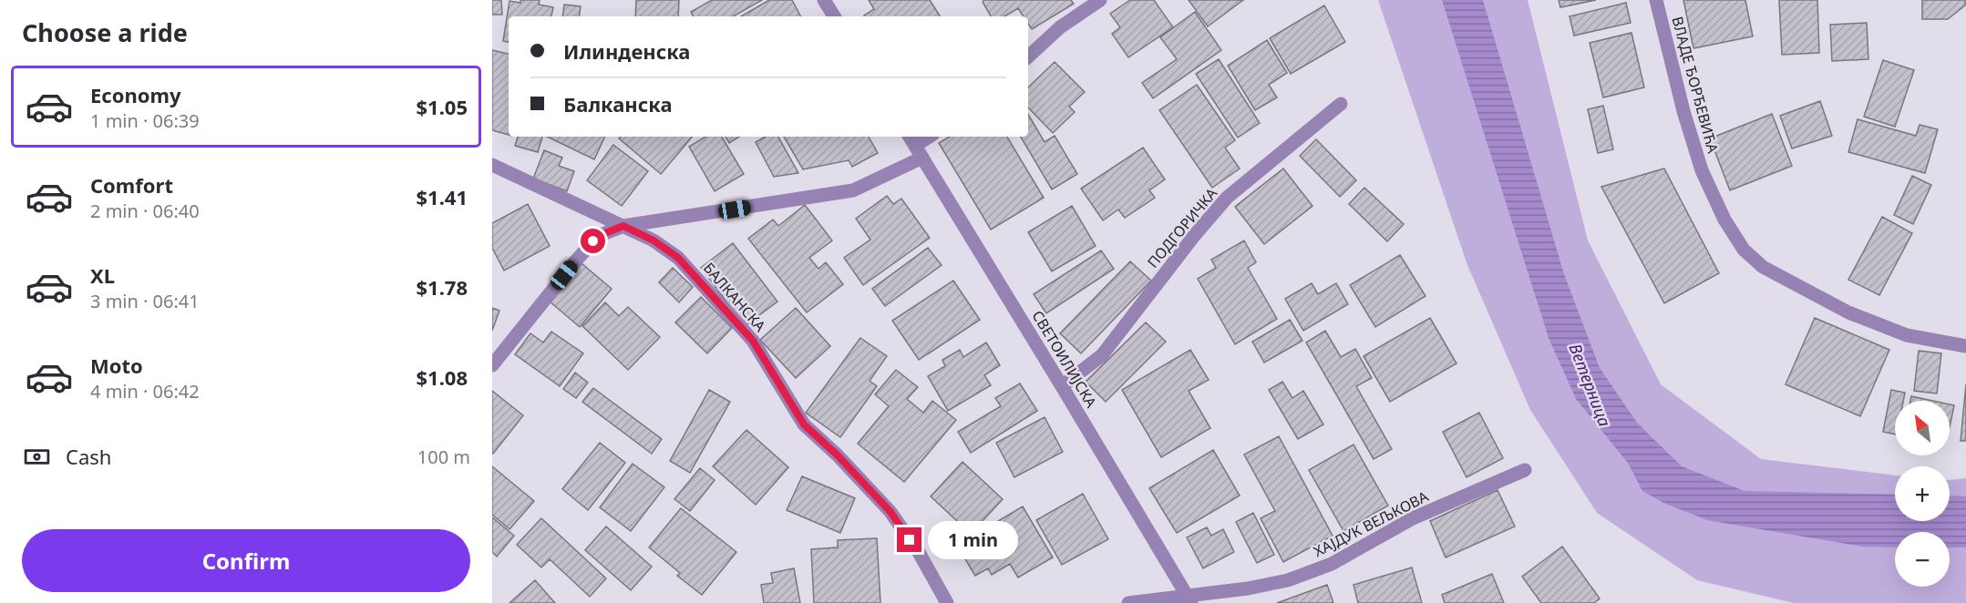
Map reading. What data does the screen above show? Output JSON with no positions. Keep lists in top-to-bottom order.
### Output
{
  "streets": {
    "street": [
      "ВЛАДЕ ЂОРЂЕВИЋА",
      "ПОДГОРИЧКА",
      "БАЛКАНСКА",
      "СВЕТОИЛИЈСКА",
      "ХАЈДУК ВЕЉКОВА"
    ]
  },
  "crossings": [
    ["ПОДГОРИЧКА", "СВЕТОИЛИЈСКА"],
    ["СВЕТОИЛИЈСКА", "ХАЈДУК ВЕЉКОВА"]
  ],
  "water": ["Ветерница"],
  "north": "top left",
  "page": {
    "heading": "Choose a ride",
    "banner": ["Илинденска", "Балканска"],
    "list": [
      {
        "name": "Economy",
        "note": "1 min · 06:39",
        "value": "$1.05"
      },
      {
        "name": "Comfort",
        "note": "2 min · 06:40",
        "value": "$1.41"
      },
      {
        "name": "XL",
        "note": "3 min · 06:41",
        "value": "$1.78"
      },
      {
        "name": "Moto",
        "note": "4 min · 06:42",
        "value": "$1.08"
      }
    ],
    "map_buttons": ["+", "−"],
    "pay": ["Cash", "100 m"],
    "buttons": "Confirm",
    "bubble": "1 min"
  }
}
